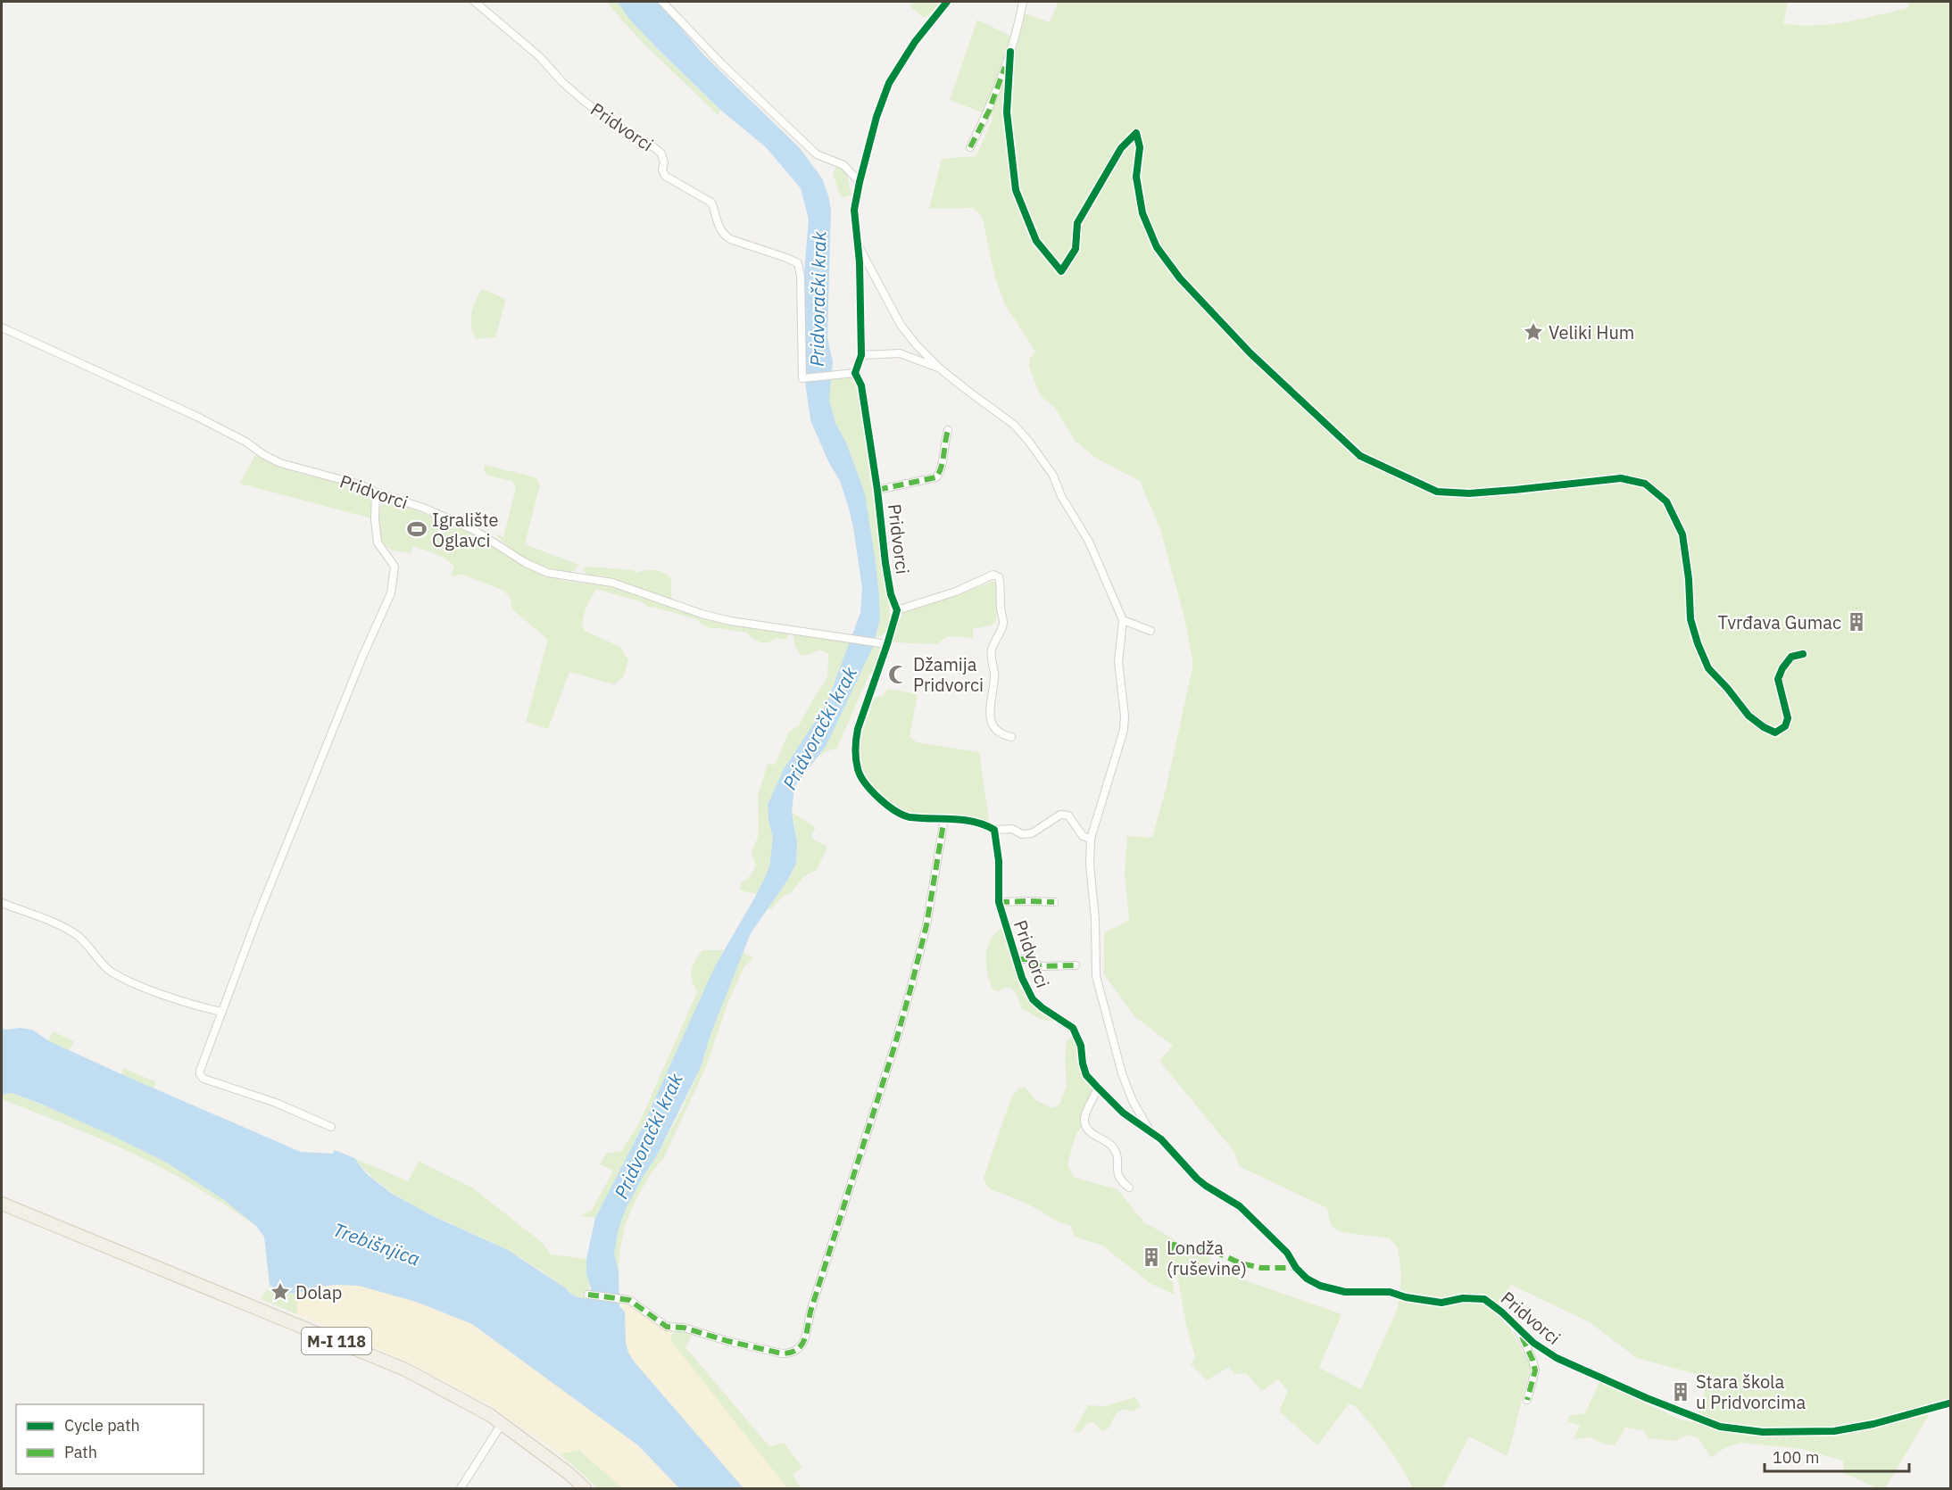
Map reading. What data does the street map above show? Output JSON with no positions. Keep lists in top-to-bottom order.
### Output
{
  "streets": {
    "main road": ["M-I 118"],
    "street": ["Pridvorci"]
  },
  "water": ["Pridvorački krak", "Trebišnjica"],
  "places": {
    "place": ["Veliki Hum", "Dolap"],
    "sports": ["Igralište Oglavci"],
    "building": ["Tvrđava Gumac", "Londža (ruševine)", "Stara škola u Pridvorcima"],
    "mosque": ["Džamija Pridvorci"]
  },
  "legend": ["Cycle path", "Path"],
  "scale_bar": "100 m"
}
